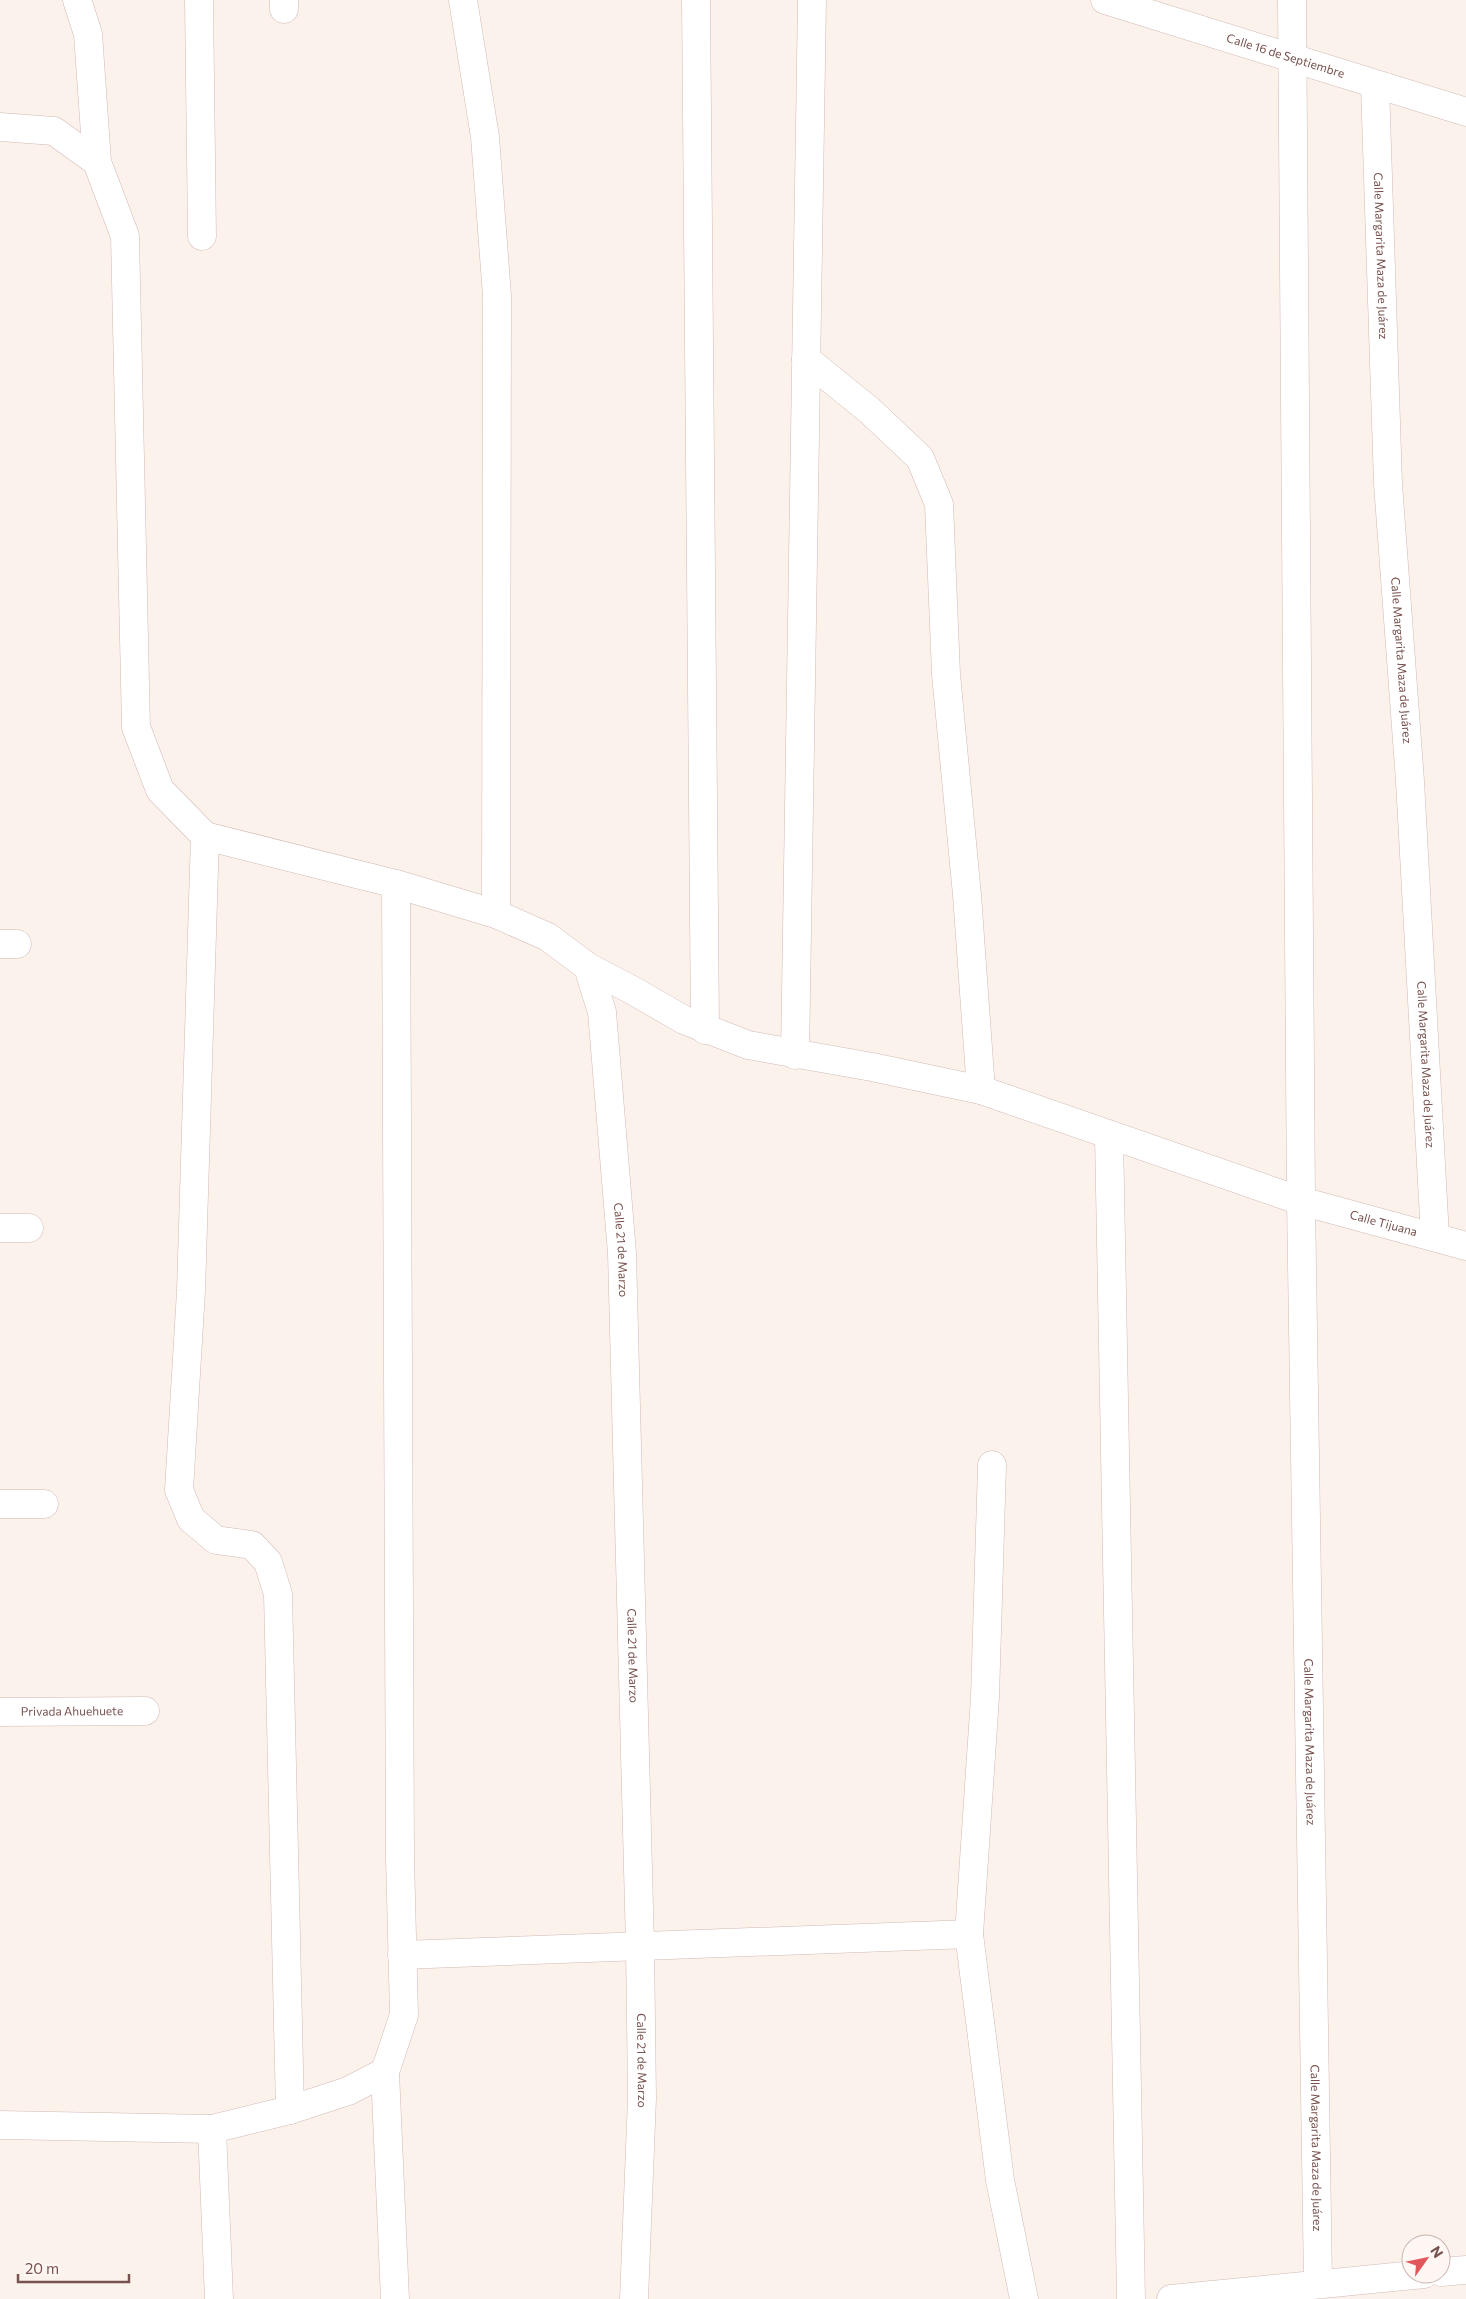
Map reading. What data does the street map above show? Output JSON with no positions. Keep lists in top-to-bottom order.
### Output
{
  "streets": {
    "street": [
      "Calle 16 de Septiembre",
      "Calle Margarita Maza de Juárez",
      "Calle Tijuana",
      "Calle 21 de Marzo",
      "Privada Ahuehuete"
    ]
  },
  "crossings": [
    ["Calle 16 de Septiembre", "Calle Margarita Maza de Juárez"],
    ["Calle Margarita Maza de Juárez", "Calle Tijuana"],
    ["Calle Tijuana", "Calle 21 de Marzo"]
  ],
  "scale_bar": "20 m",
  "north": "top right"
}
